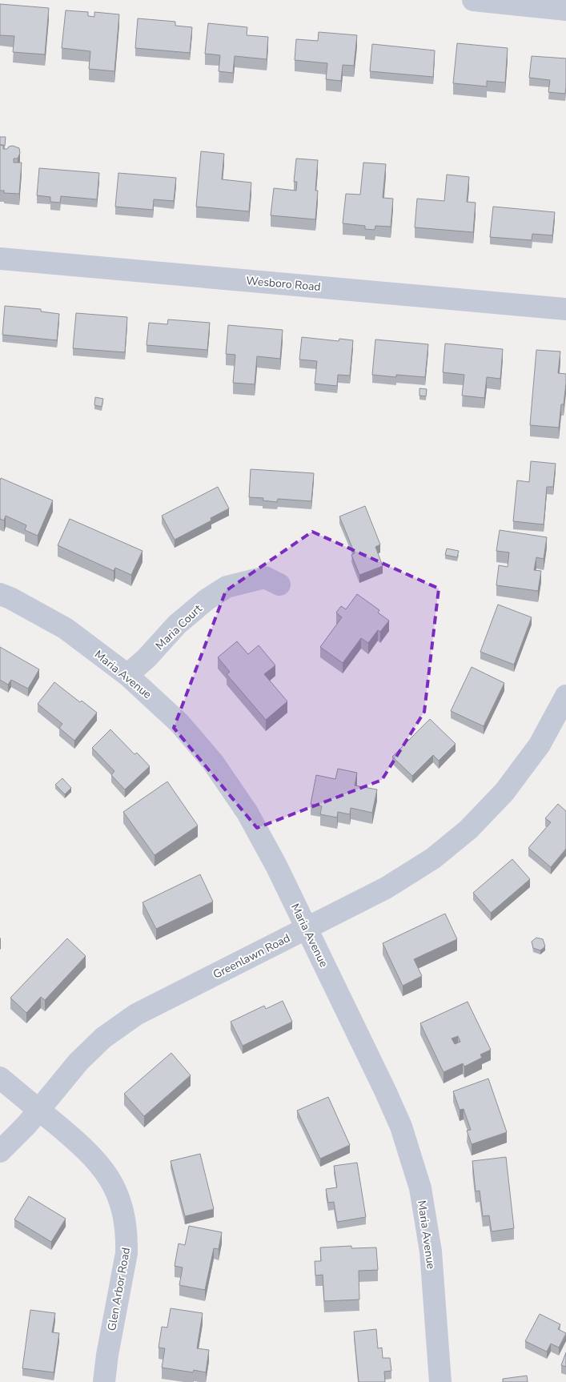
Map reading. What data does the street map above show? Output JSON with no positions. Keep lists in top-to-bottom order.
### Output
{
  "streets": {
    "street": [
      "Wesboro Road",
      "Maria Court",
      "Maria Avenue",
      "Greenlawn Road",
      "Glen Arbor Road"
    ]
  },
  "crossings": [
    ["Maria Court", "Maria Avenue"],
    ["Maria Avenue", "Greenlawn Road"],
    ["Greenlawn Road", "Glen Arbor Road"]
  ]
}
